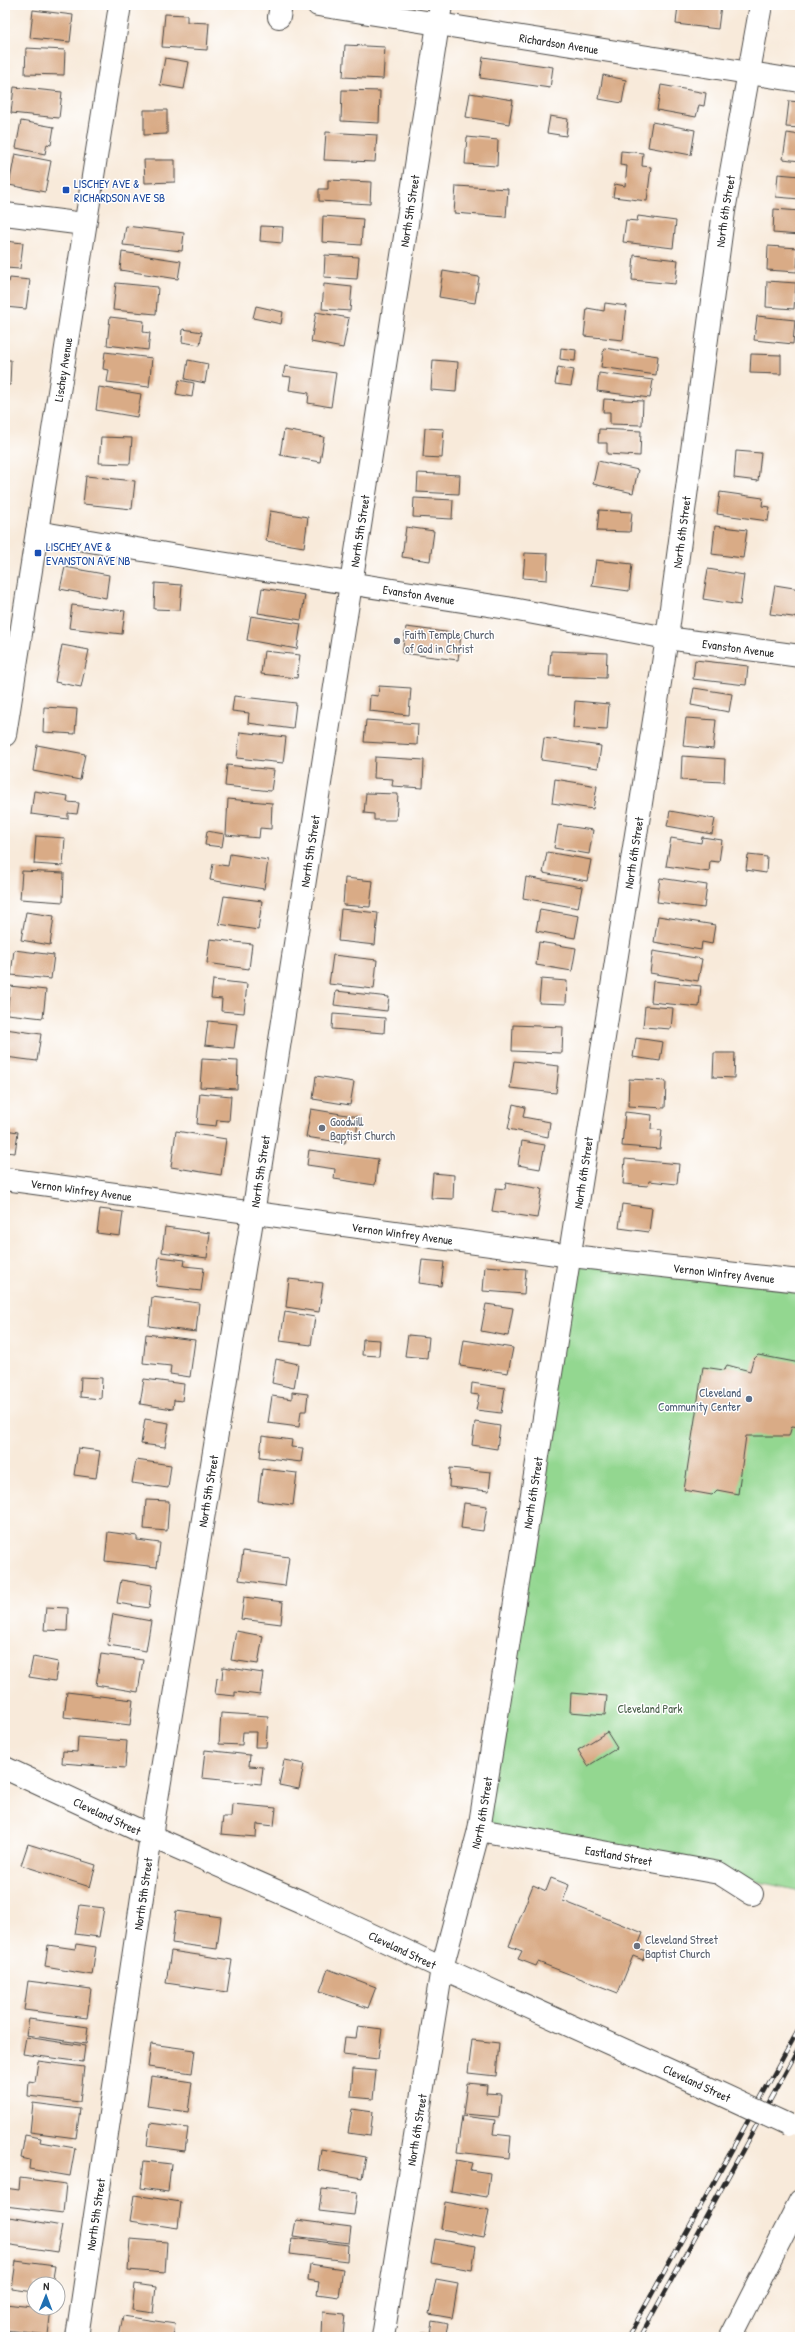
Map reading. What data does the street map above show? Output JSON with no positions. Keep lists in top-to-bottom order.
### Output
{
  "streets": {
    "main road": [
      "Richardson Avenue",
      "North 5th Street",
      "North 6th Street",
      "Lischey Avenue",
      "Evanston Avenue",
      "Vernon Winfrey Avenue",
      "Cleveland Street",
      "Eastland Street"
    ]
  },
  "crossings": [
    ["Richardson Avenue", "North 5th Street"],
    ["Richardson Avenue", "North 6th Street"],
    ["North 5th Street", "Evanston Avenue"],
    ["North 5th Street", "Vernon Winfrey Avenue"],
    ["North 5th Street", "Cleveland Street"],
    ["North 6th Street", "Evanston Avenue"],
    ["North 6th Street", "Vernon Winfrey Avenue"],
    ["North 6th Street", "Cleveland Street"],
    ["North 6th Street", "Eastland Street"],
    ["Lischey Avenue", "Evanston Avenue"]
  ],
  "parks": ["Cleveland Park"],
  "places": {
    "transit": ["LISCHEY AVE & RICHARDSON AVE SB", "LISCHEY AVE & EVANSTON AVE NB"],
    "other": [
      "Faith Temple Church of God in Christ",
      "Goodwill Baptist Church",
      "Cleveland Community Center",
      "Cleveland Street Baptist Church"
    ]
  },
  "north": "top"
}
